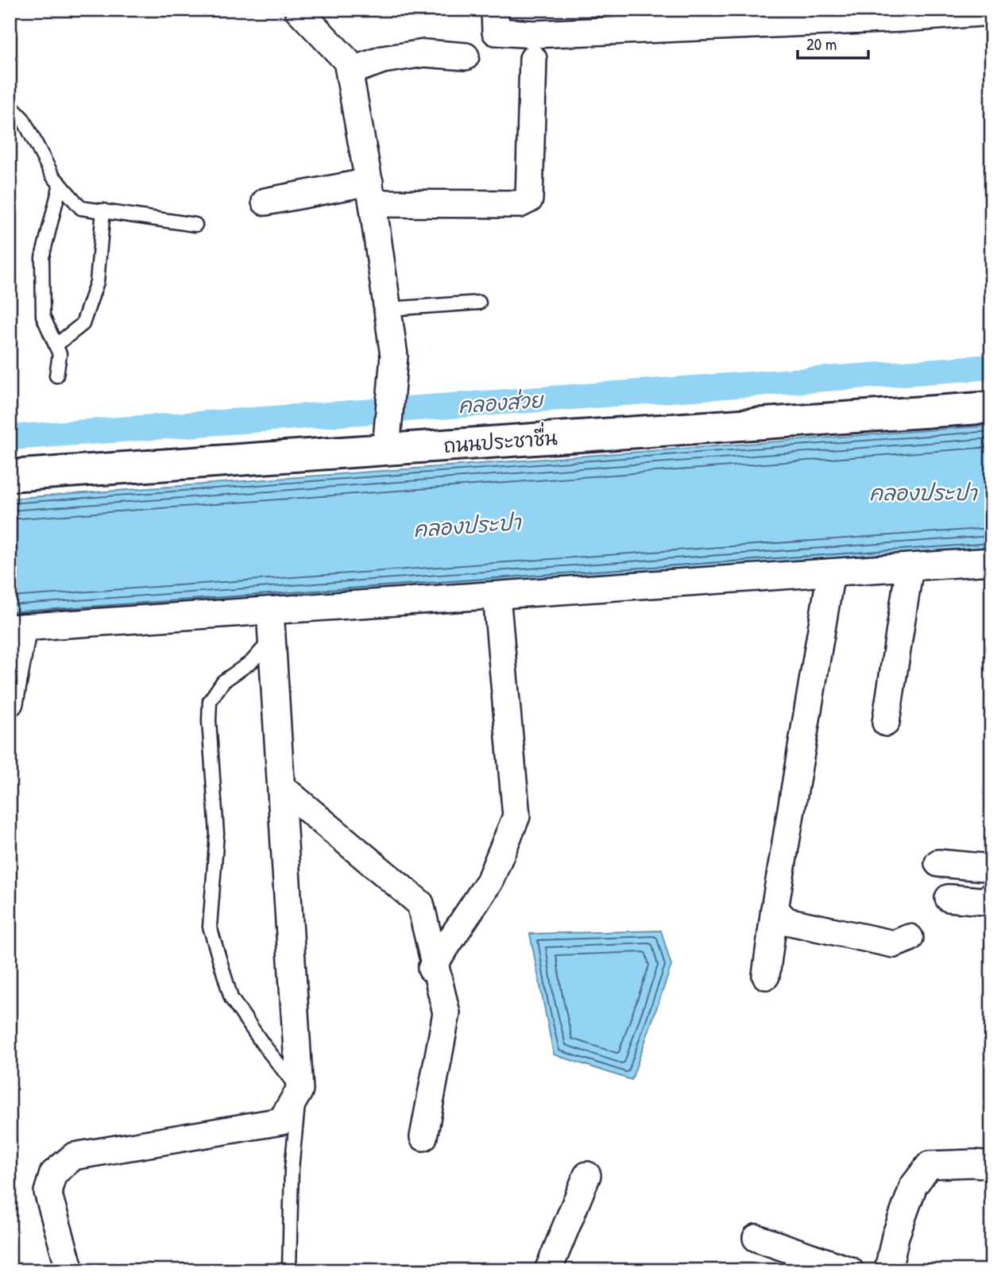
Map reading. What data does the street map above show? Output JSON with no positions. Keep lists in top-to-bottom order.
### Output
{
  "streets": {
    "street": ["ถนนประชาชื่น"]
  },
  "water": ["คลองส่วย", "คลองประปา"],
  "scale_bar": "20 m"
}
